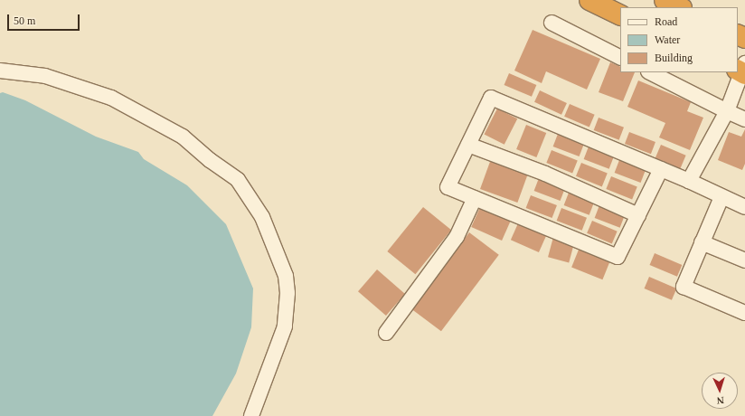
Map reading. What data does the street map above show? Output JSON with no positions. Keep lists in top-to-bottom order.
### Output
{
  "legend": ["Road", "Water", "Building"],
  "scale_bar": "50 m",
  "north": "bottom"
}
